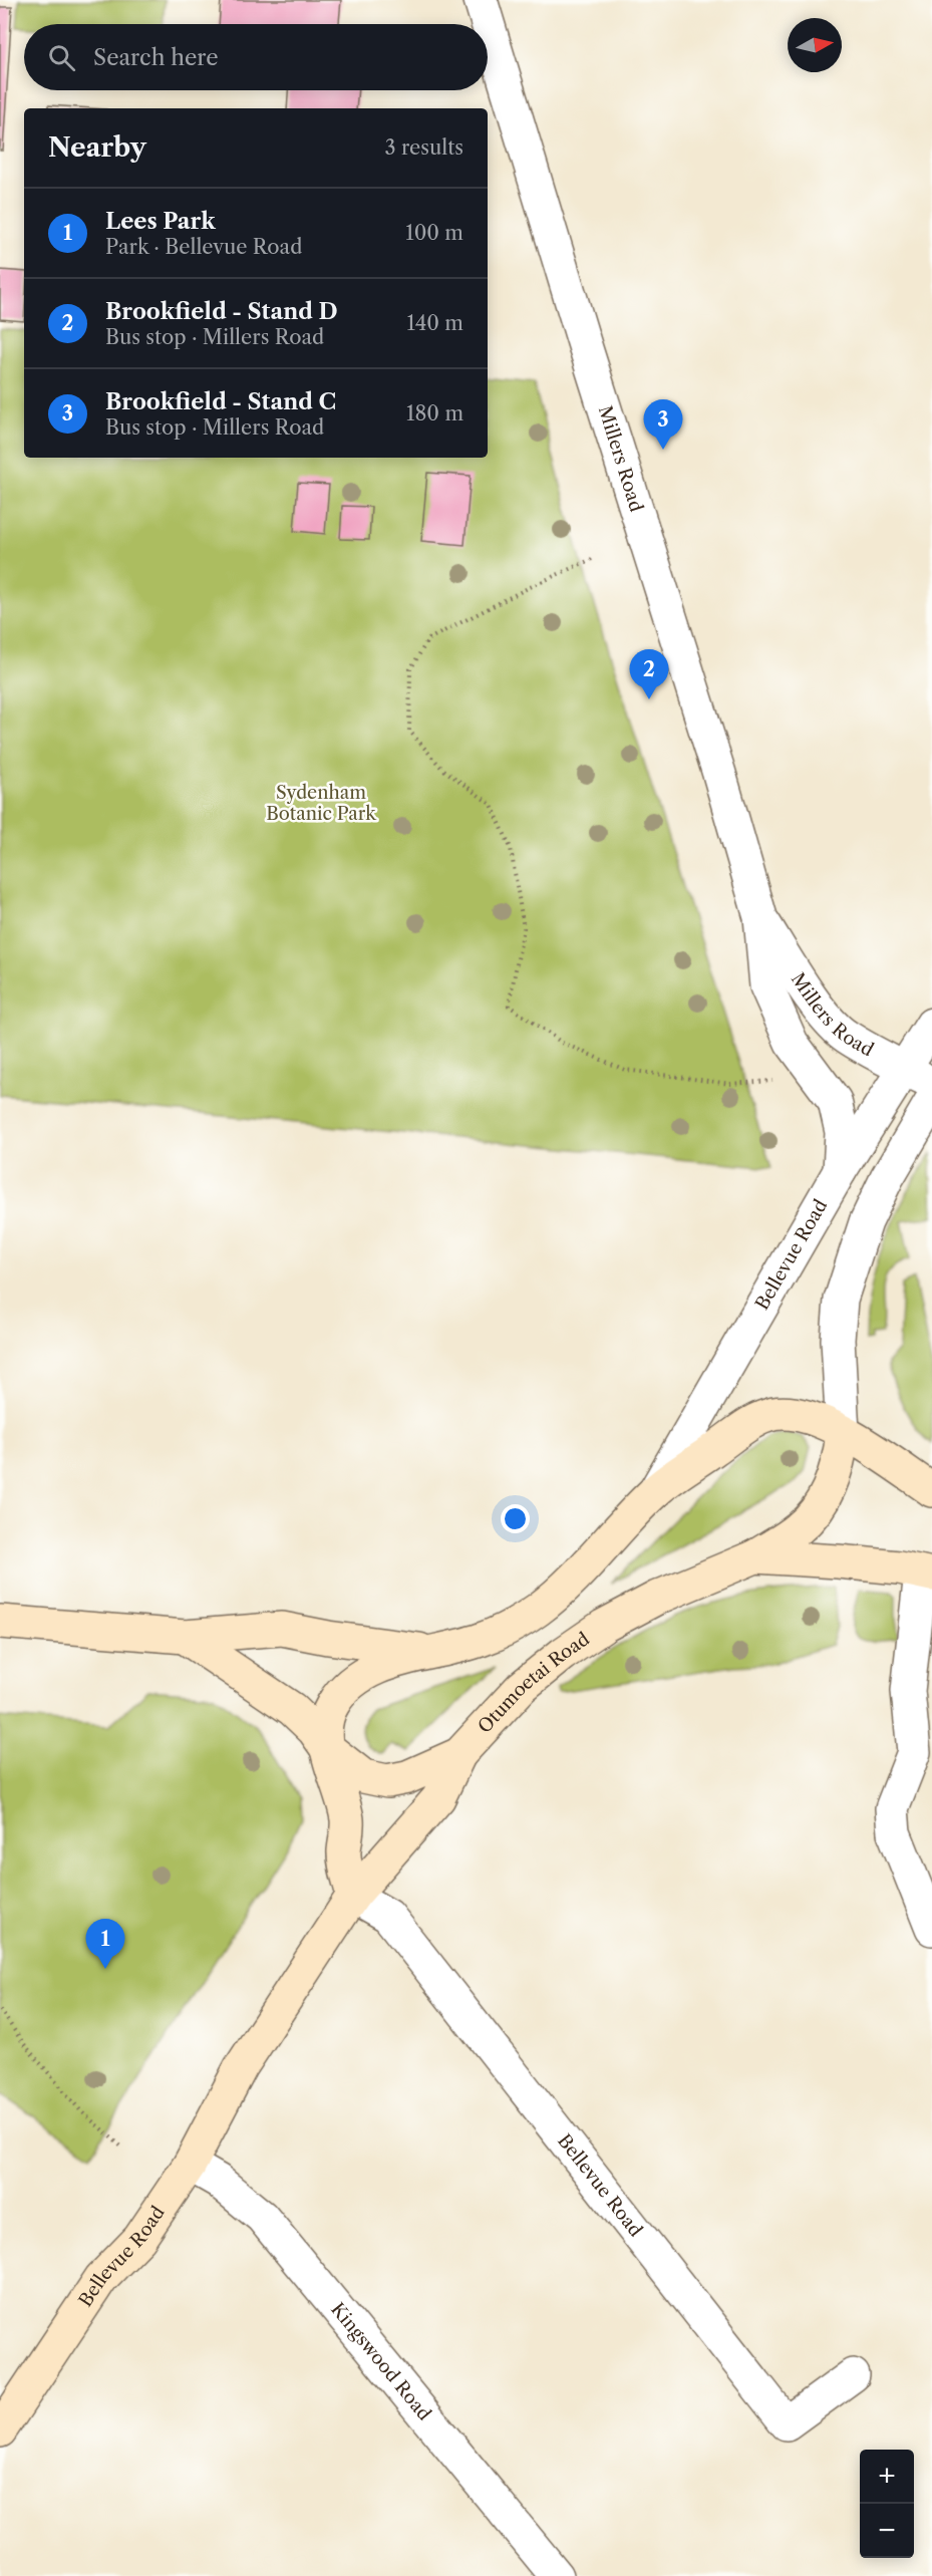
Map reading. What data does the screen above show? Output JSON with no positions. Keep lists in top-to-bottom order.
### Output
{
  "streets": {
    "main road": ["Bellevue Road", "Otumoetai Road"],
    "street": ["Millers Road", "Kingswood Road"]
  },
  "crossings": [
    ["Millers Road", "Bellevue Road"],
    ["Bellevue Road", "Otumoetai Road"],
    ["Bellevue Road", "Kingswood Road"]
  ],
  "parks": ["Sydenham Botanic Park"],
  "north": "right",
  "page": {
    "search": "Search here",
    "heading": ["Nearby", "3 results"],
    "list": [
      {
        "mark": "1",
        "name": "Lees Park",
        "note": "Park · Bellevue Road",
        "value": "100 m"
      },
      {
        "mark": "2",
        "name": "Brookfield - Stand D",
        "note": "Bus stop · Millers Road",
        "value": "140 m"
      },
      {
        "mark": "3",
        "name": "Brookfield - Stand C",
        "note": "Bus stop · Millers Road",
        "value": "180 m"
      }
    ],
    "pins": ["3", "2", "1"],
    "map_buttons": ["+", "−"]
  }
}
